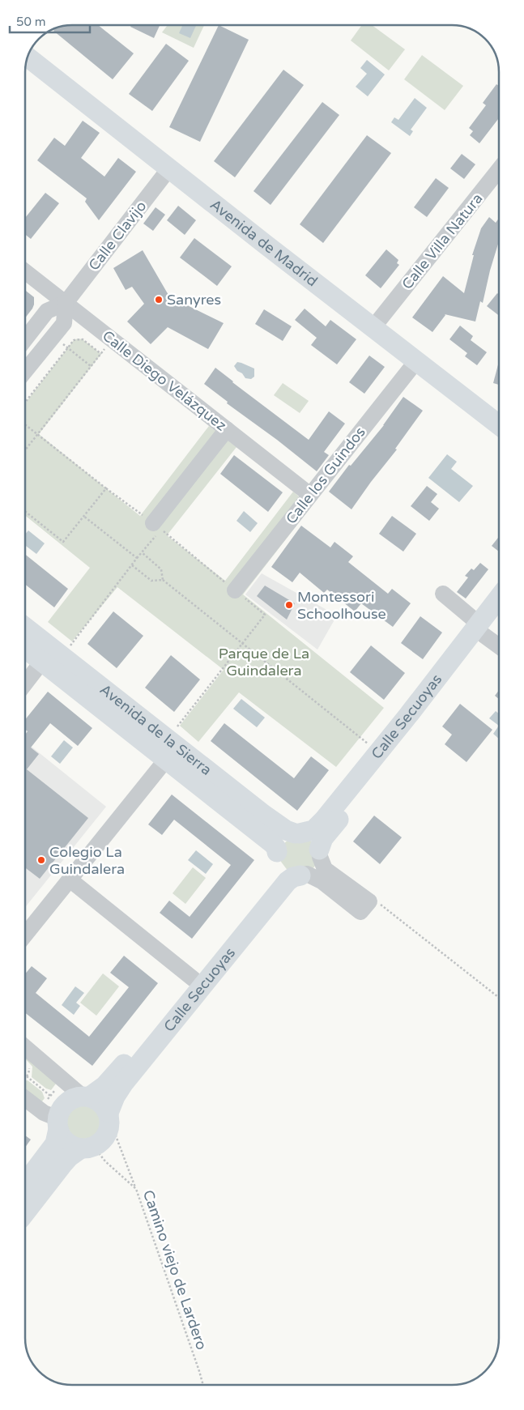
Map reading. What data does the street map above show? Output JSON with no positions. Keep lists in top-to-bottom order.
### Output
{
  "streets": {
    "main road": ["Avenida de Madrid", "Calle Secuoyas", "Avenida de la Sierra"],
    "street": [
      "Calle Clavijo",
      "Calle Villa Natura",
      "Calle Diego Velázquez",
      "Calle los Guindos"
    ],
    "path": ["Camino viejo de Lardero"]
  },
  "crossings": [
    ["Calle Clavijo", "Avenida de Madrid"],
    ["Calle Clavijo", "Calle Diego Velázquez"],
    ["Calle Villa Natura", "Avenida de Madrid"],
    ["Avenida de Madrid", "Calle los Guindos"],
    ["Calle Diego Velázquez", "Calle los Guindos"],
    ["Calle Secuoyas", "Avenida de la Sierra"],
    ["Calle Secuoyas", "Camino viejo de Lardero"]
  ],
  "parks": ["Parque de La Guindalera"],
  "places": ["Sanyres", "Montessori Schoolhouse", "Colegio La Guindalera"],
  "scale_bar": "50 m"
}
